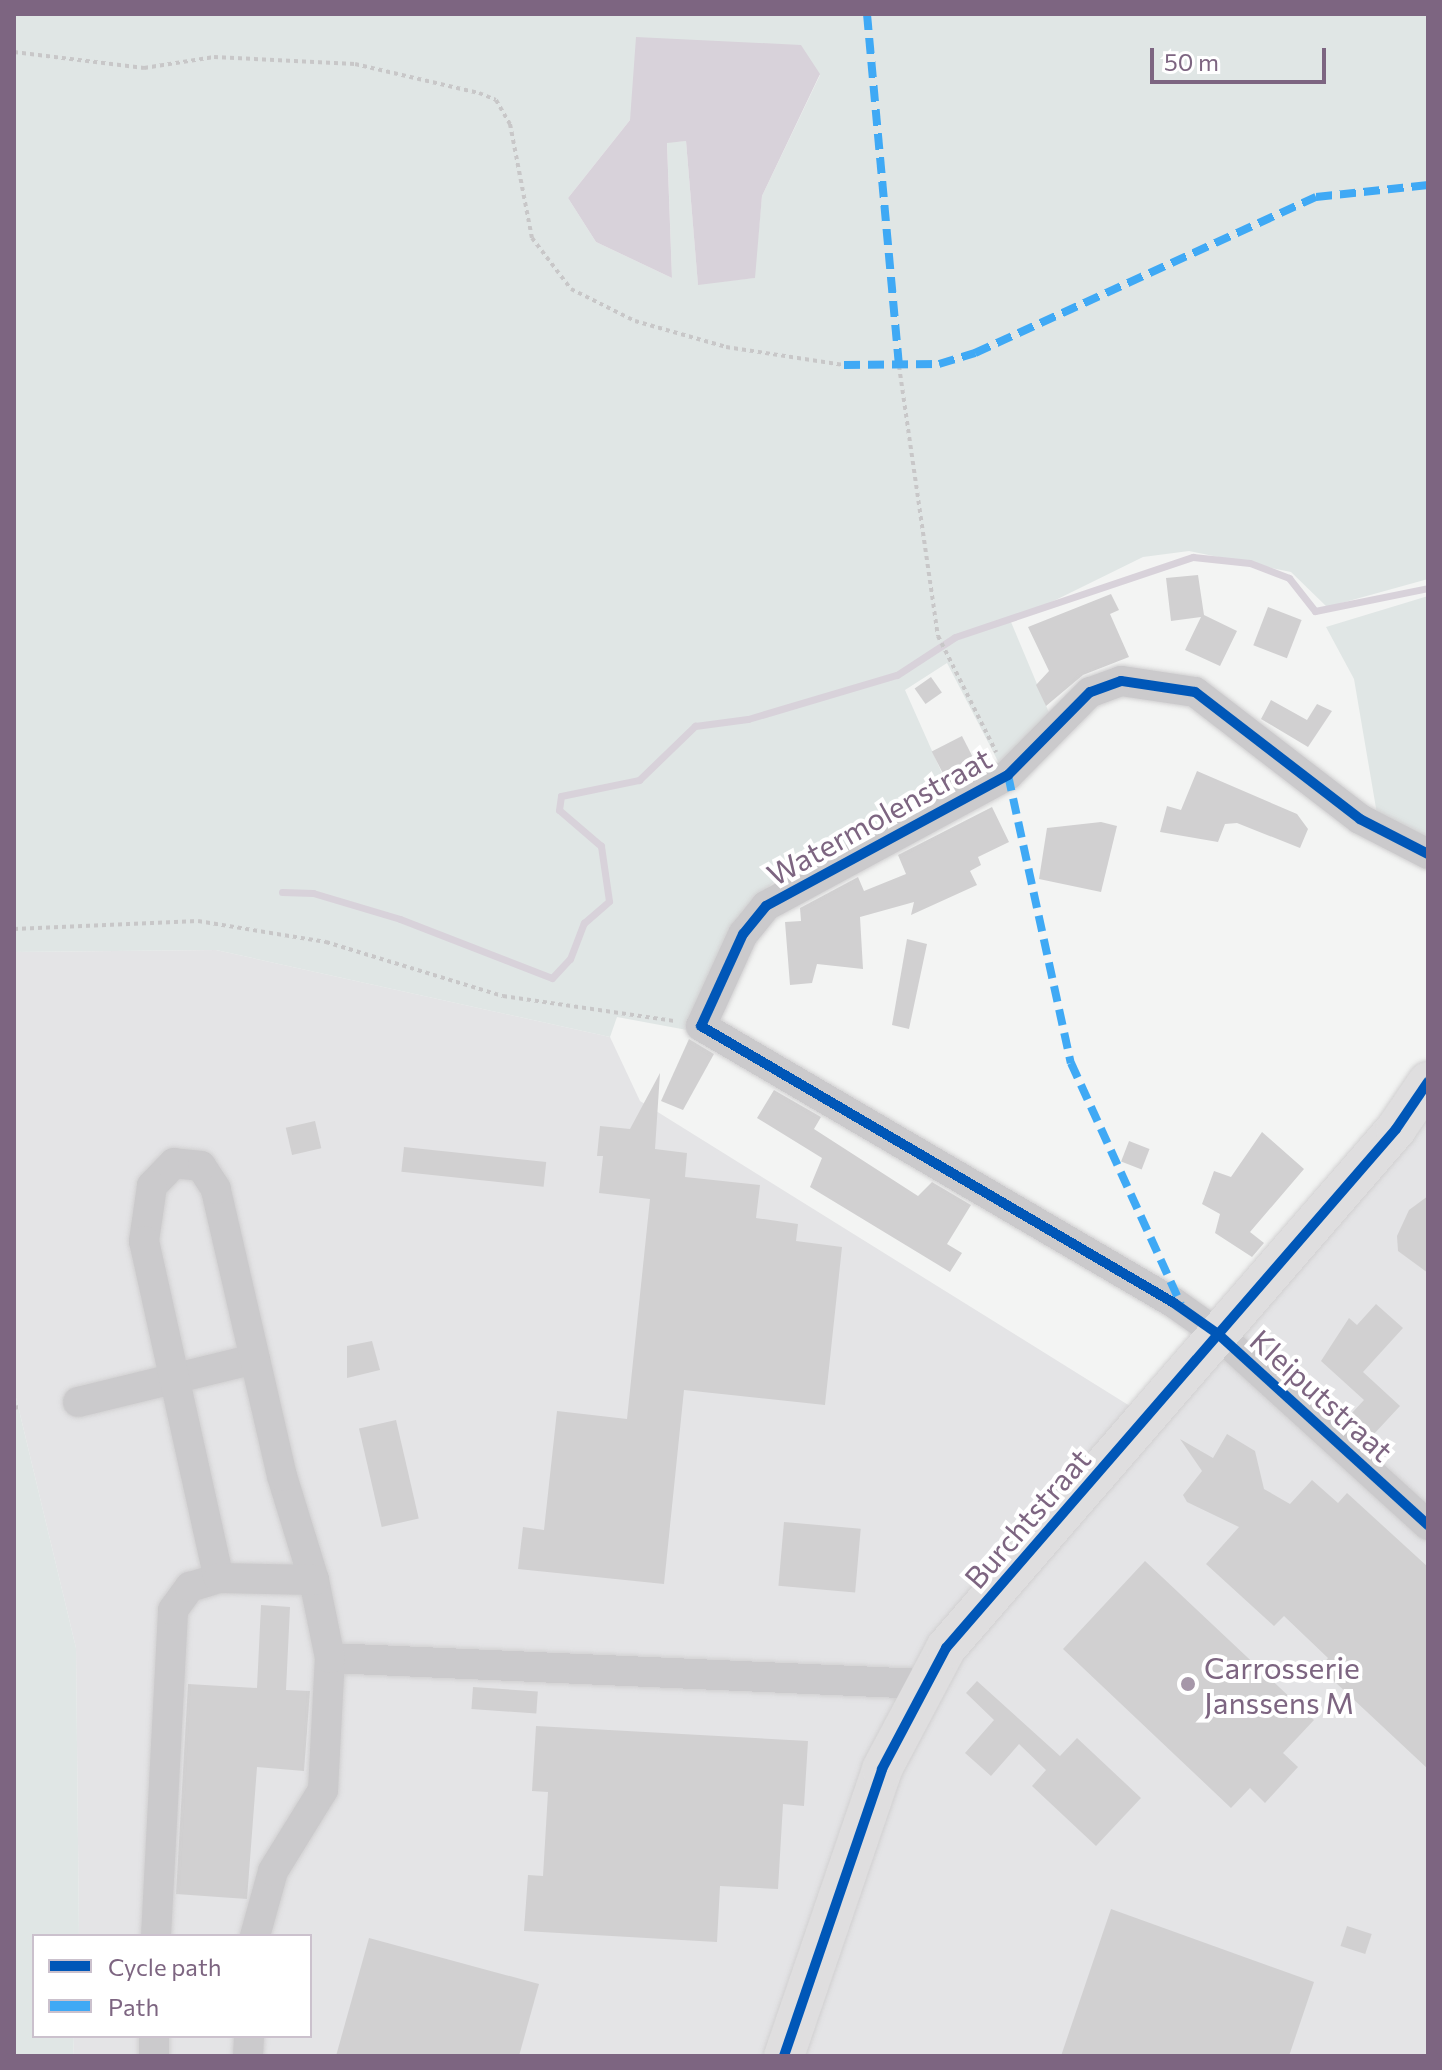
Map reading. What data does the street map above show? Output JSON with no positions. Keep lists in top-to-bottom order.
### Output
{
  "streets": {
    "main road": ["Burchtstraat"],
    "street": ["Watermolenstraat", "Kleiputstraat"]
  },
  "crossings": [
    ["Kleiputstraat", "Burchtstraat"]
  ],
  "places": ["Carrosserie Janssens M"],
  "legend": ["Cycle path", "Path"],
  "scale_bar": "50 m"
}
